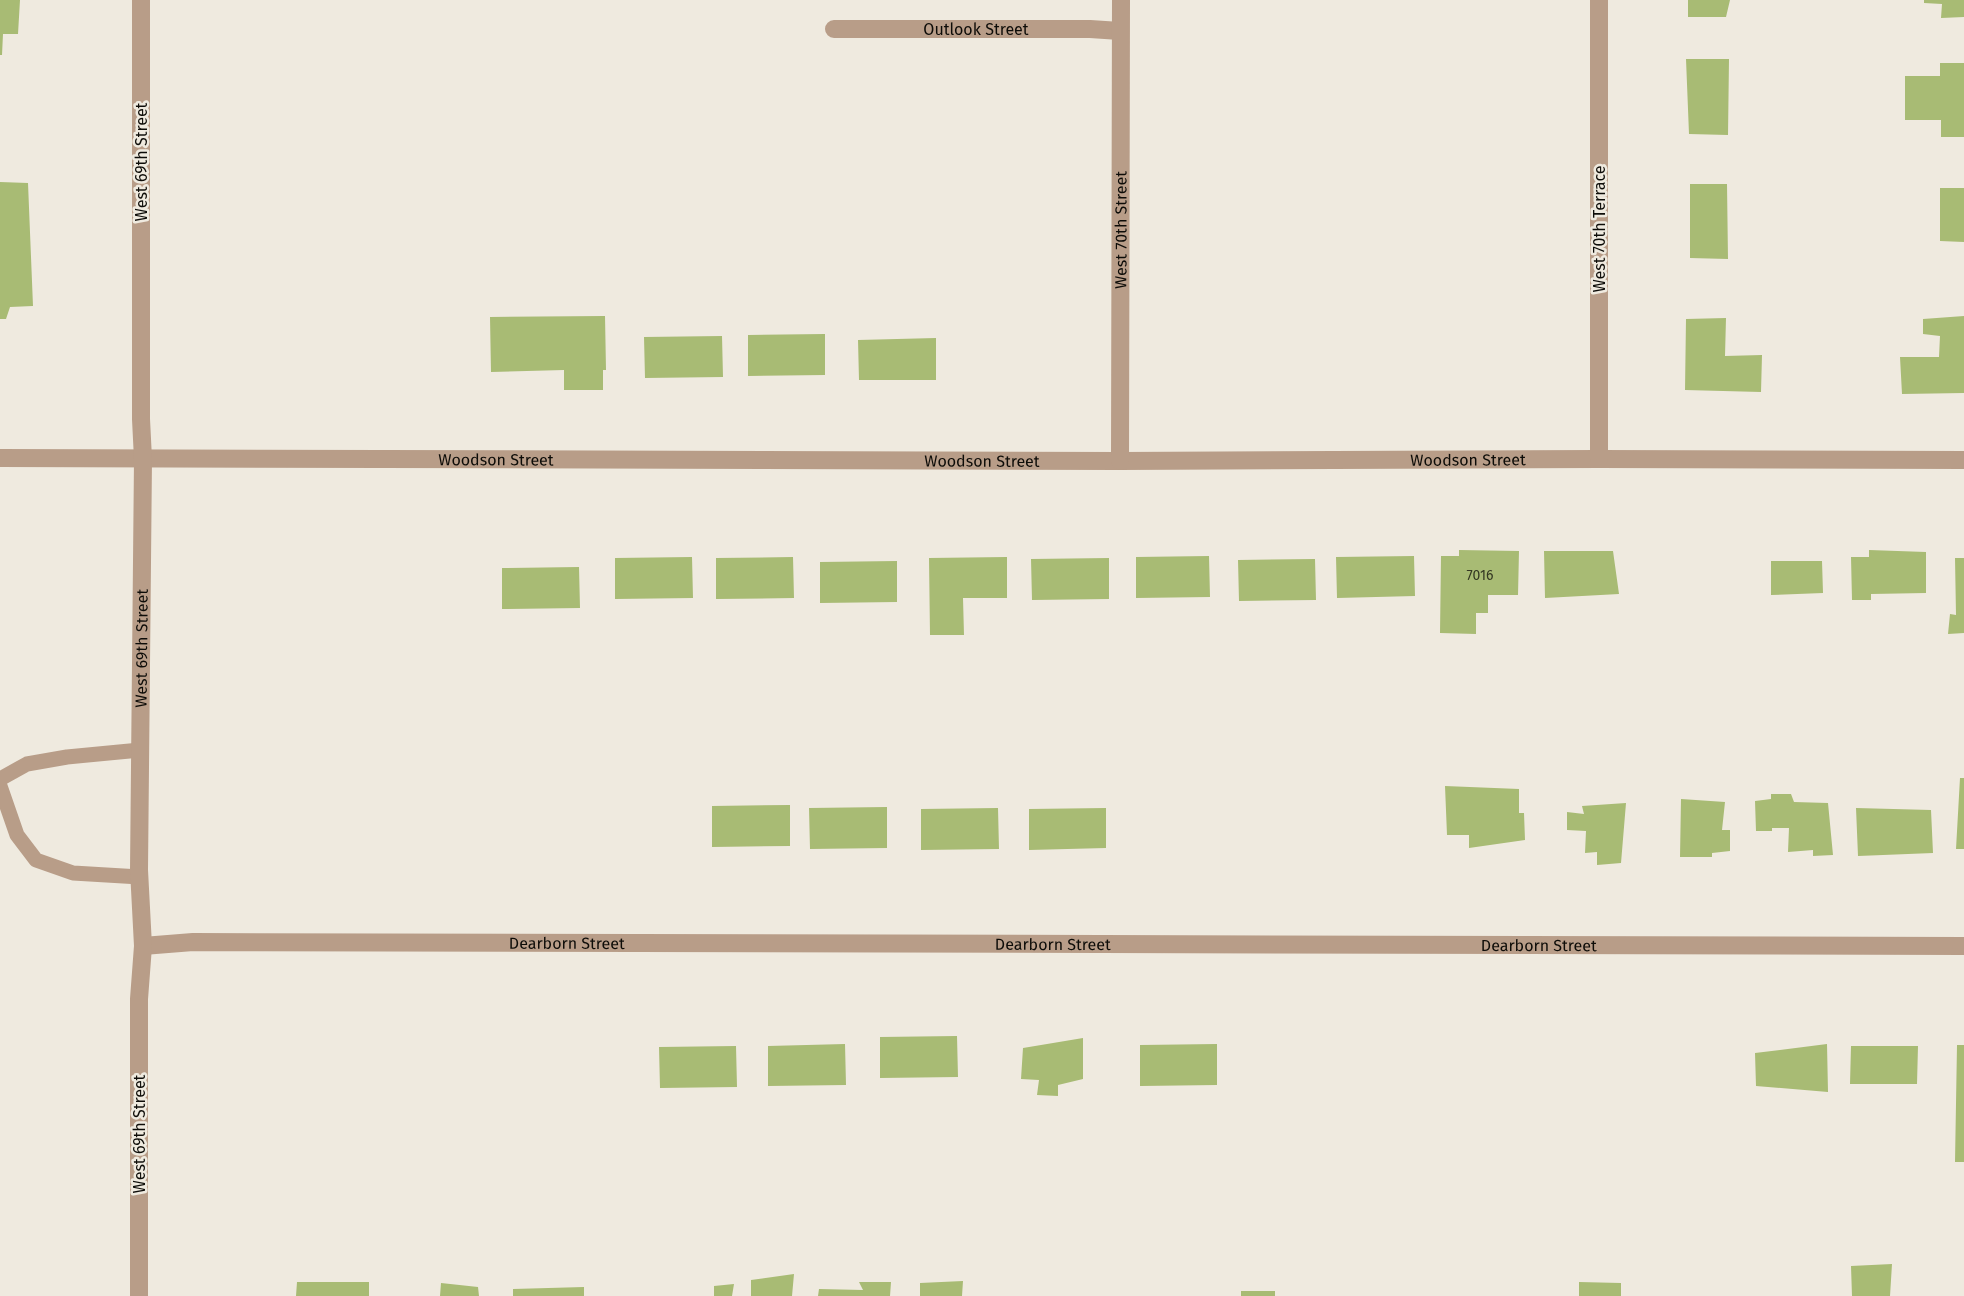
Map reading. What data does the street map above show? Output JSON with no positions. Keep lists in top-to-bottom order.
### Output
{
  "streets": {
    "street": [
      "Outlook Street",
      "West 69th Street",
      "West 70th Terrace",
      "West 70th Street",
      "Woodson Street",
      "Dearborn Street"
    ]
  },
  "crossings": [
    ["Outlook Street", "West 70th Street"],
    ["West 69th Street", "Woodson Street"],
    ["West 69th Street", "Dearborn Street"],
    ["West 70th Terrace", "Woodson Street"],
    ["West 70th Street", "Woodson Street"]
  ],
  "house_numbers": ["7016"]
}
